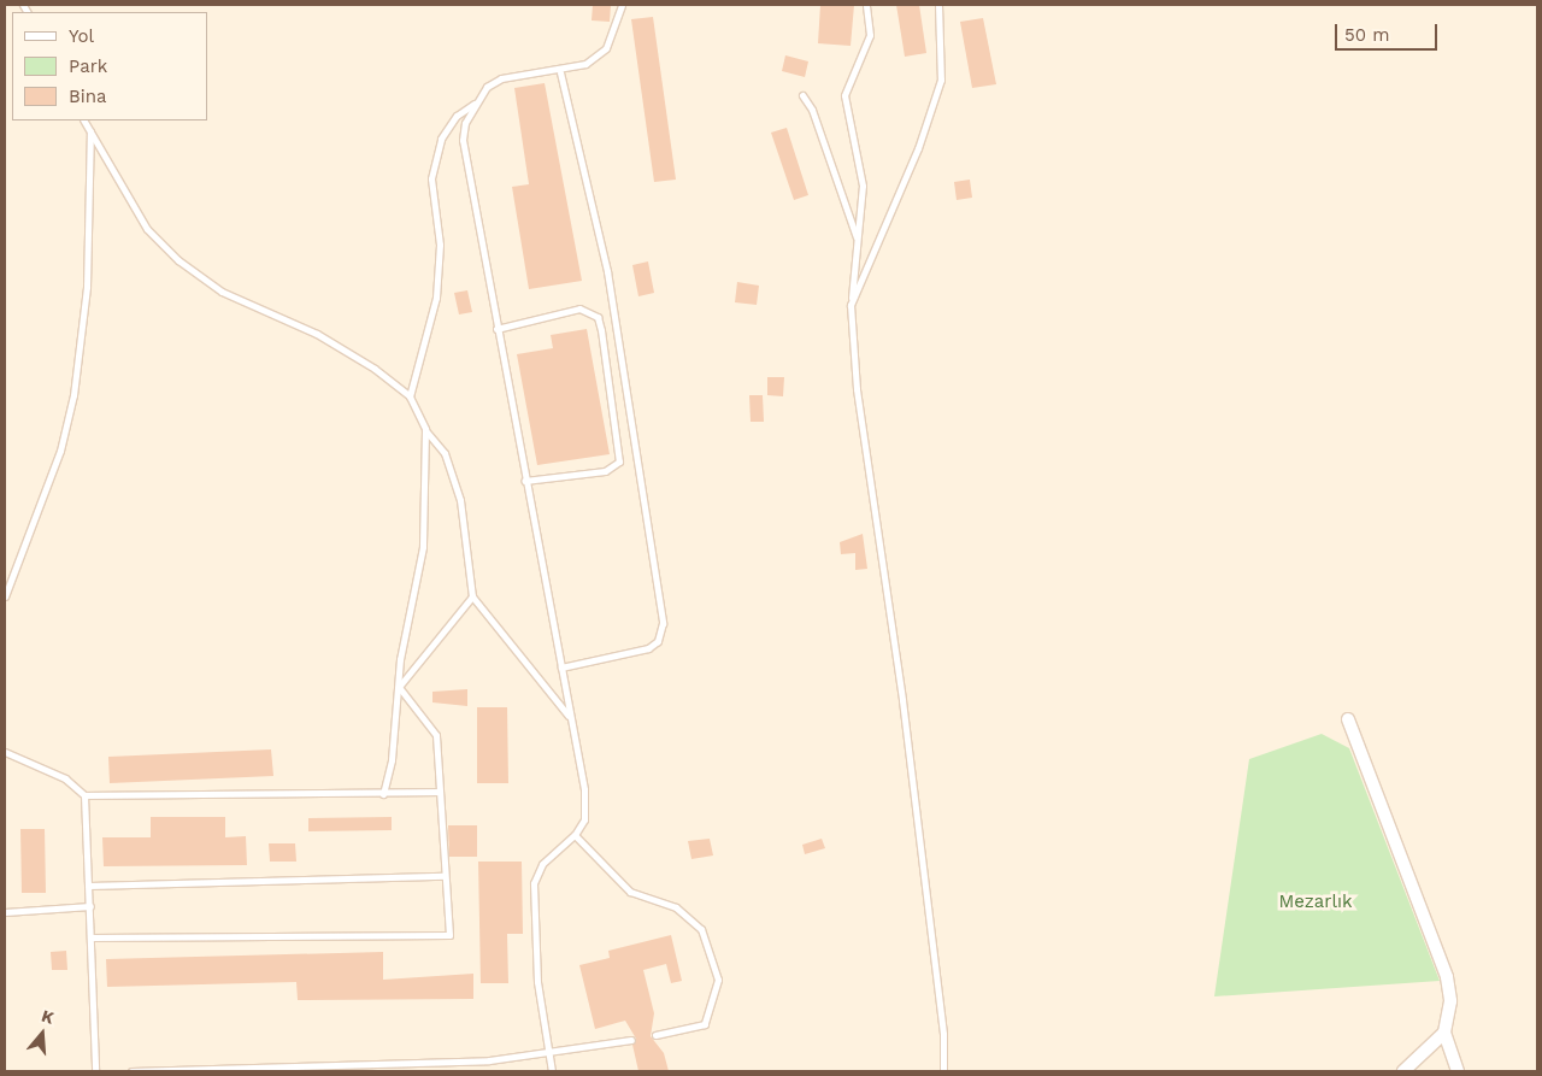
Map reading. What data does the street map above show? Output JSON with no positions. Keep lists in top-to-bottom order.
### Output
{
  "parks": ["Mezarlık"],
  "legend": ["Yol", "Park", "Bina"],
  "scale_bar": "50 m",
  "north": "top"
}
